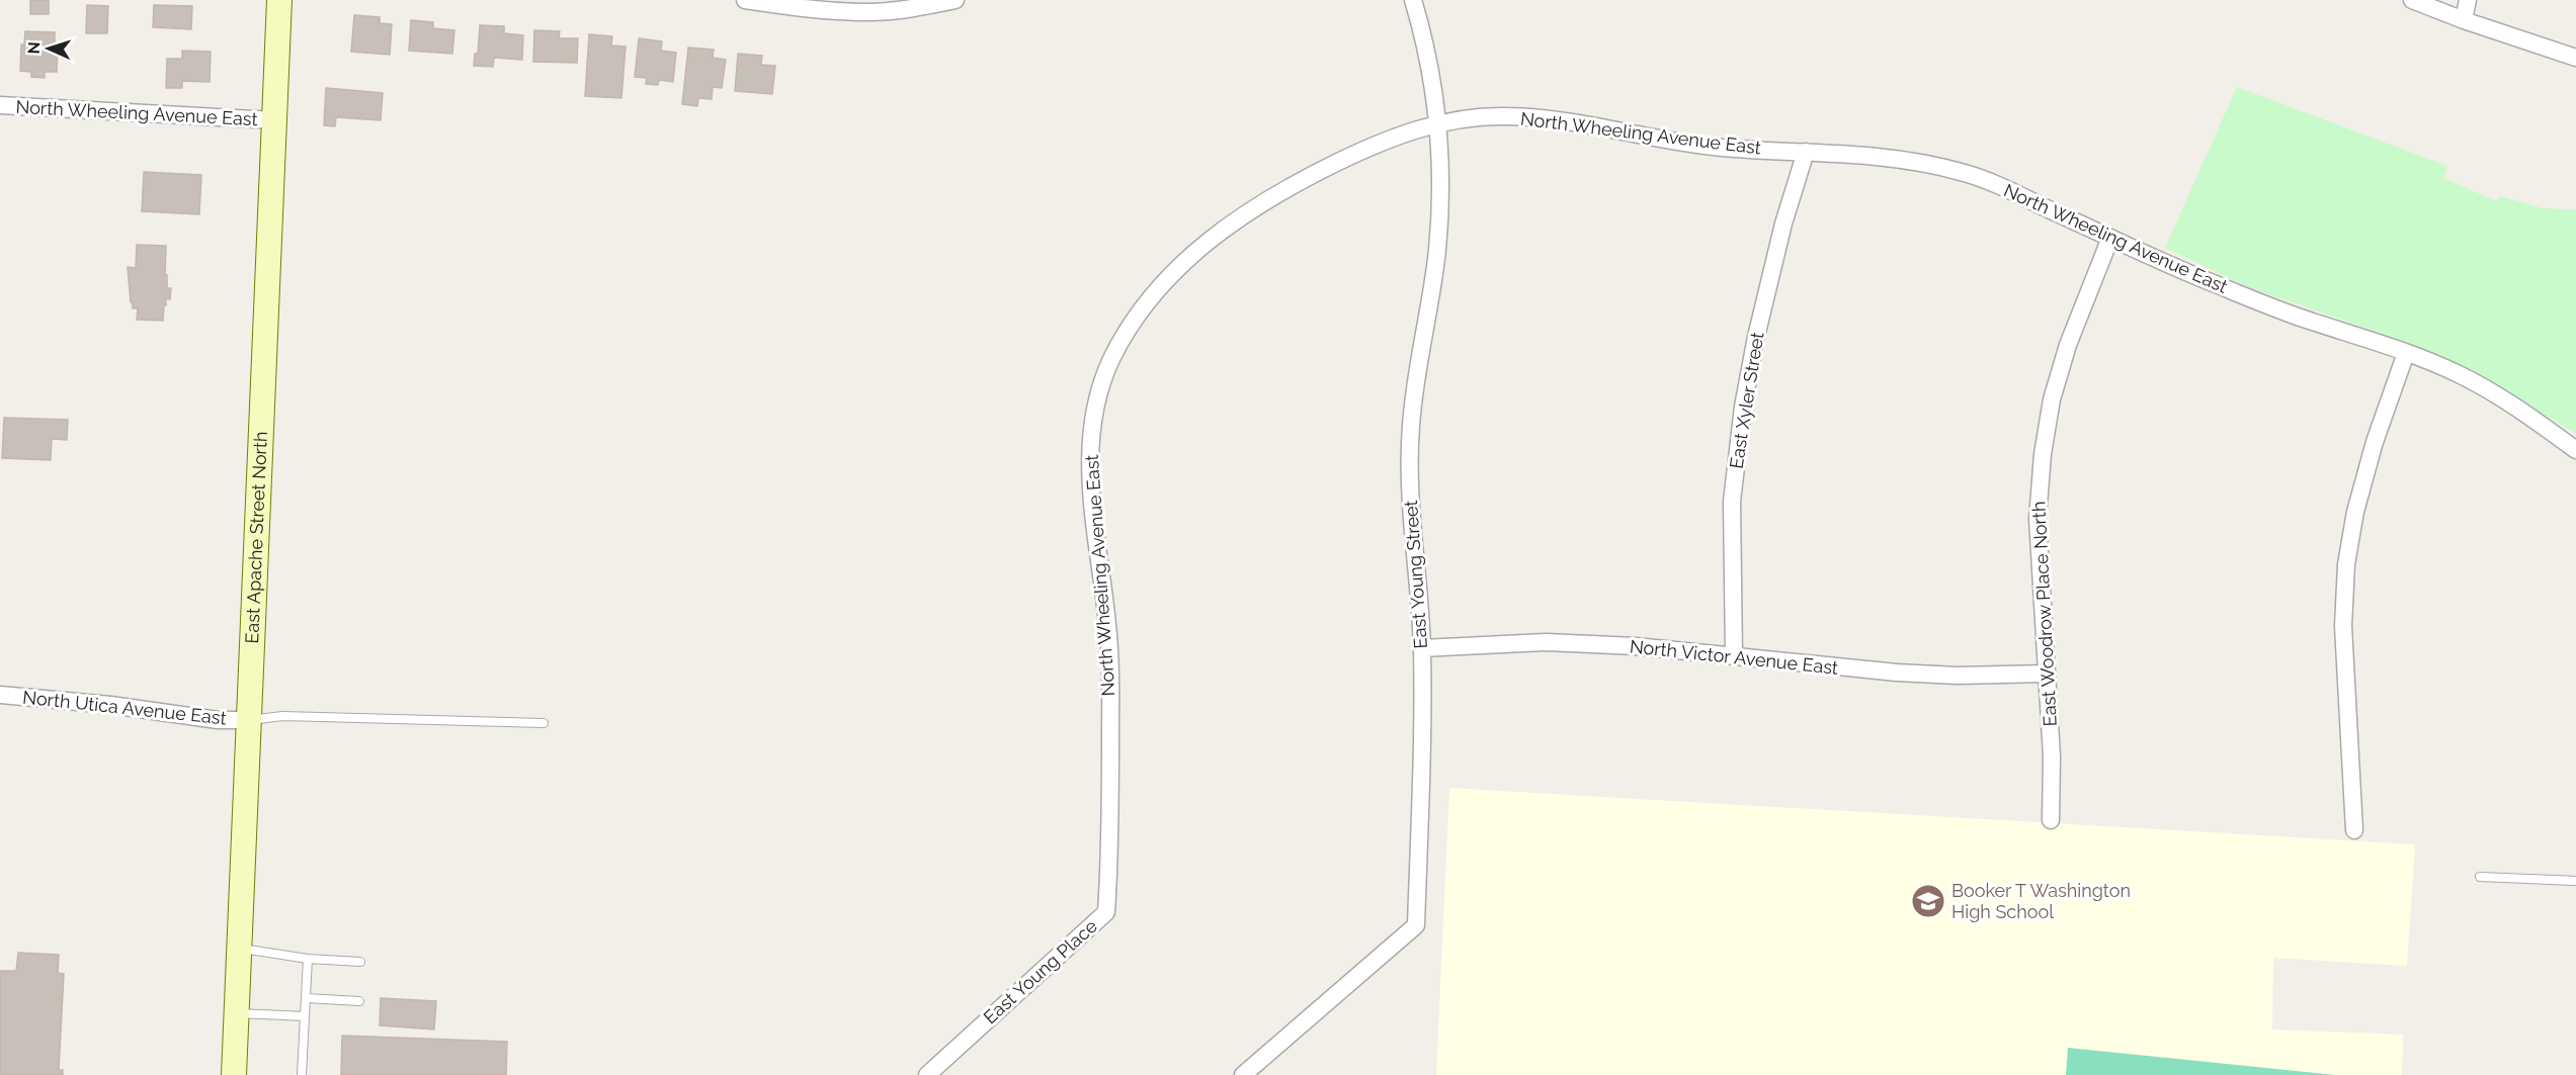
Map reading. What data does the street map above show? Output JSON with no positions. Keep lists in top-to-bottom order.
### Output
{
  "streets": {
    "main road": ["East Apache Street North"],
    "street": [
      "North Wheeling Avenue East",
      "East Xyler Street",
      "East Young Street",
      "East Woodrow Place North",
      "North Victor Avenue East",
      "North Utica Avenue East",
      "East Young Place"
    ]
  },
  "crossings": [
    ["North Wheeling Avenue East", "East Xyler Street"],
    ["North Wheeling Avenue East", "East Apache Street North"],
    ["North Wheeling Avenue East", "East Young Street"],
    ["North Wheeling Avenue East", "East Woodrow Place North"],
    ["North Wheeling Avenue East", "East Young Place"],
    ["East Xyler Street", "North Victor Avenue East"],
    ["East Apache Street North", "North Utica Avenue East"],
    ["East Young Street", "North Victor Avenue East"],
    ["East Woodrow Place North", "North Victor Avenue East"]
  ],
  "places": {
    "school or university": ["Booker T Washington High School"]
  },
  "north": "left"
}
